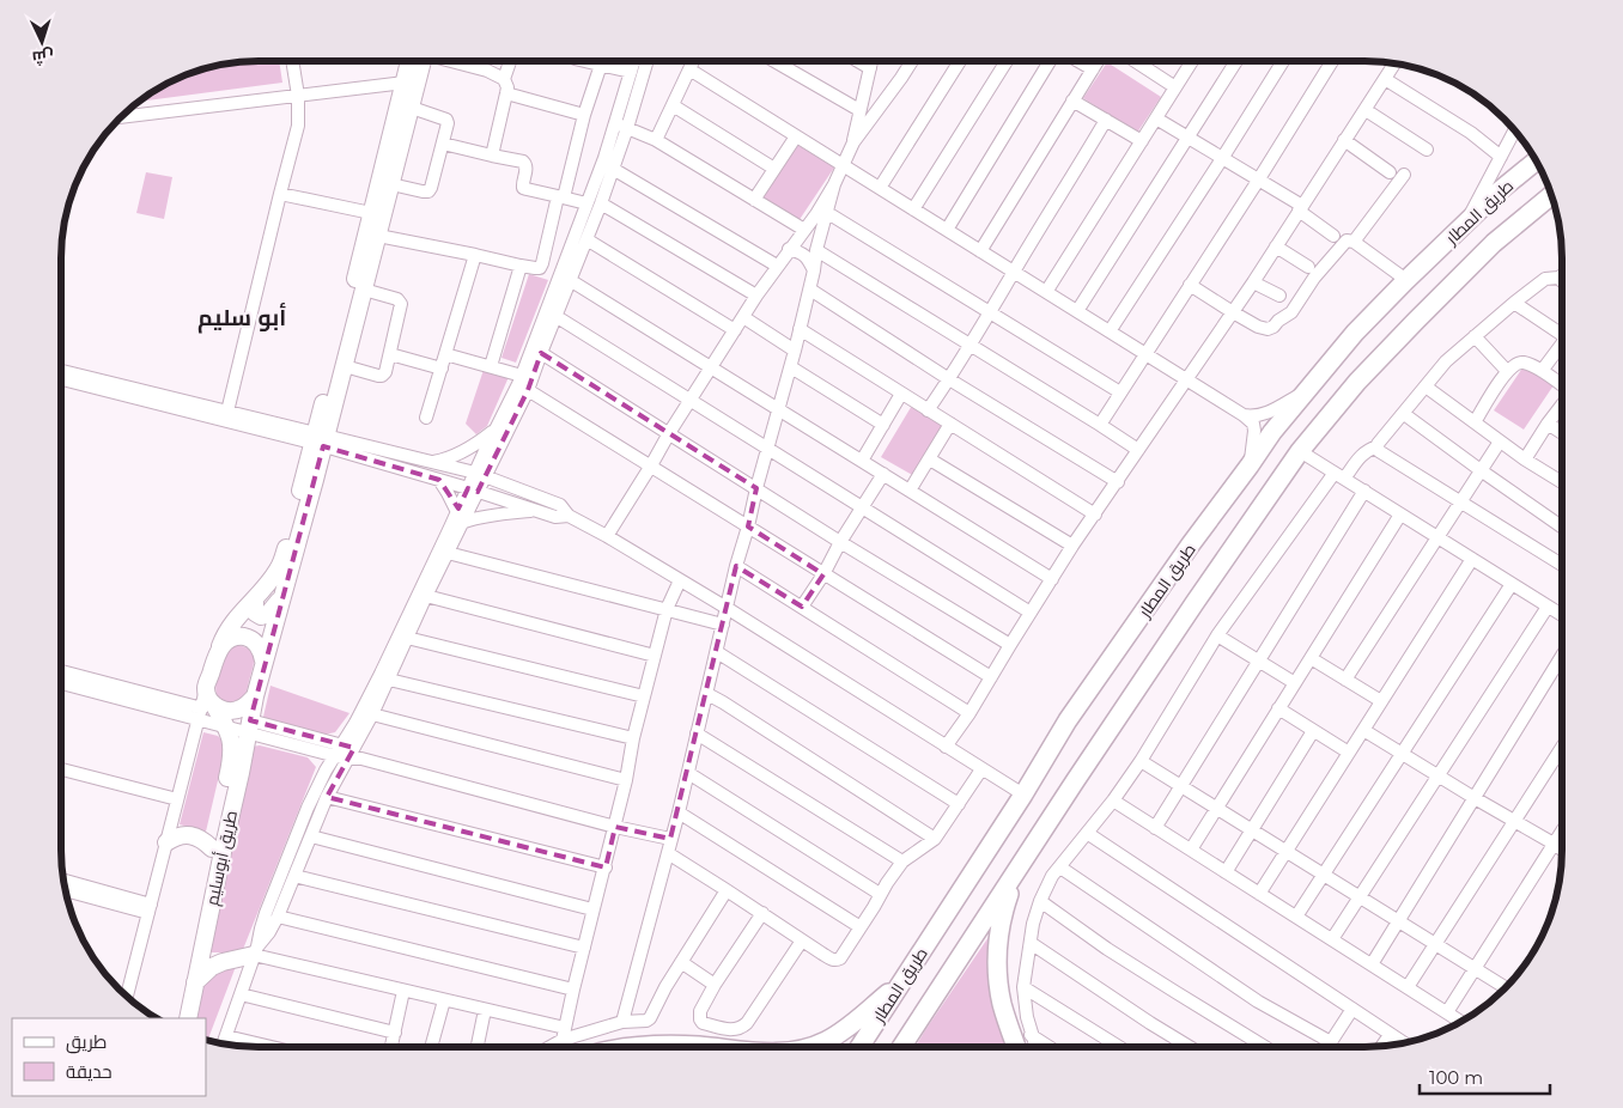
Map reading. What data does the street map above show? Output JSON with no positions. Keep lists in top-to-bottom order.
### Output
{
  "streets": {
    "highway": ["طريق المطار"],
    "main road": ["طريق أبوسليم"]
  },
  "districts": ["أبو سليم"],
  "legend": ["طريق", "حديقة"],
  "scale_bar": "100 m",
  "north": "bottom"
}
